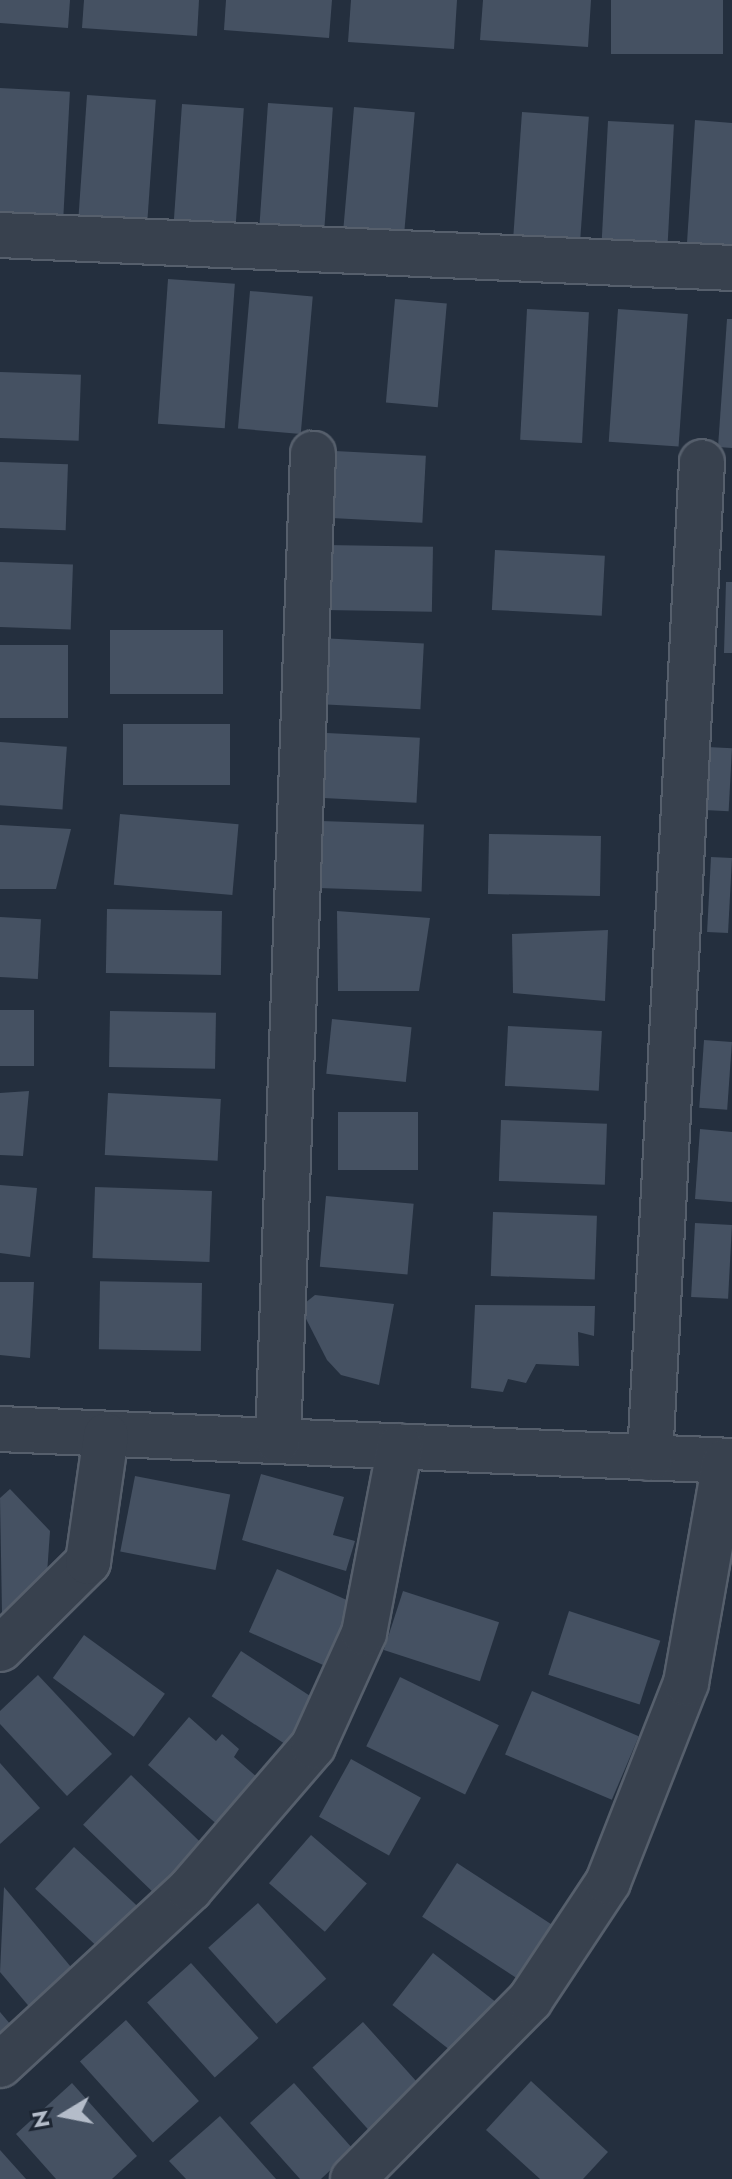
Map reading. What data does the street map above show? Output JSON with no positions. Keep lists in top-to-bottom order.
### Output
{
  "north": "left"
}
